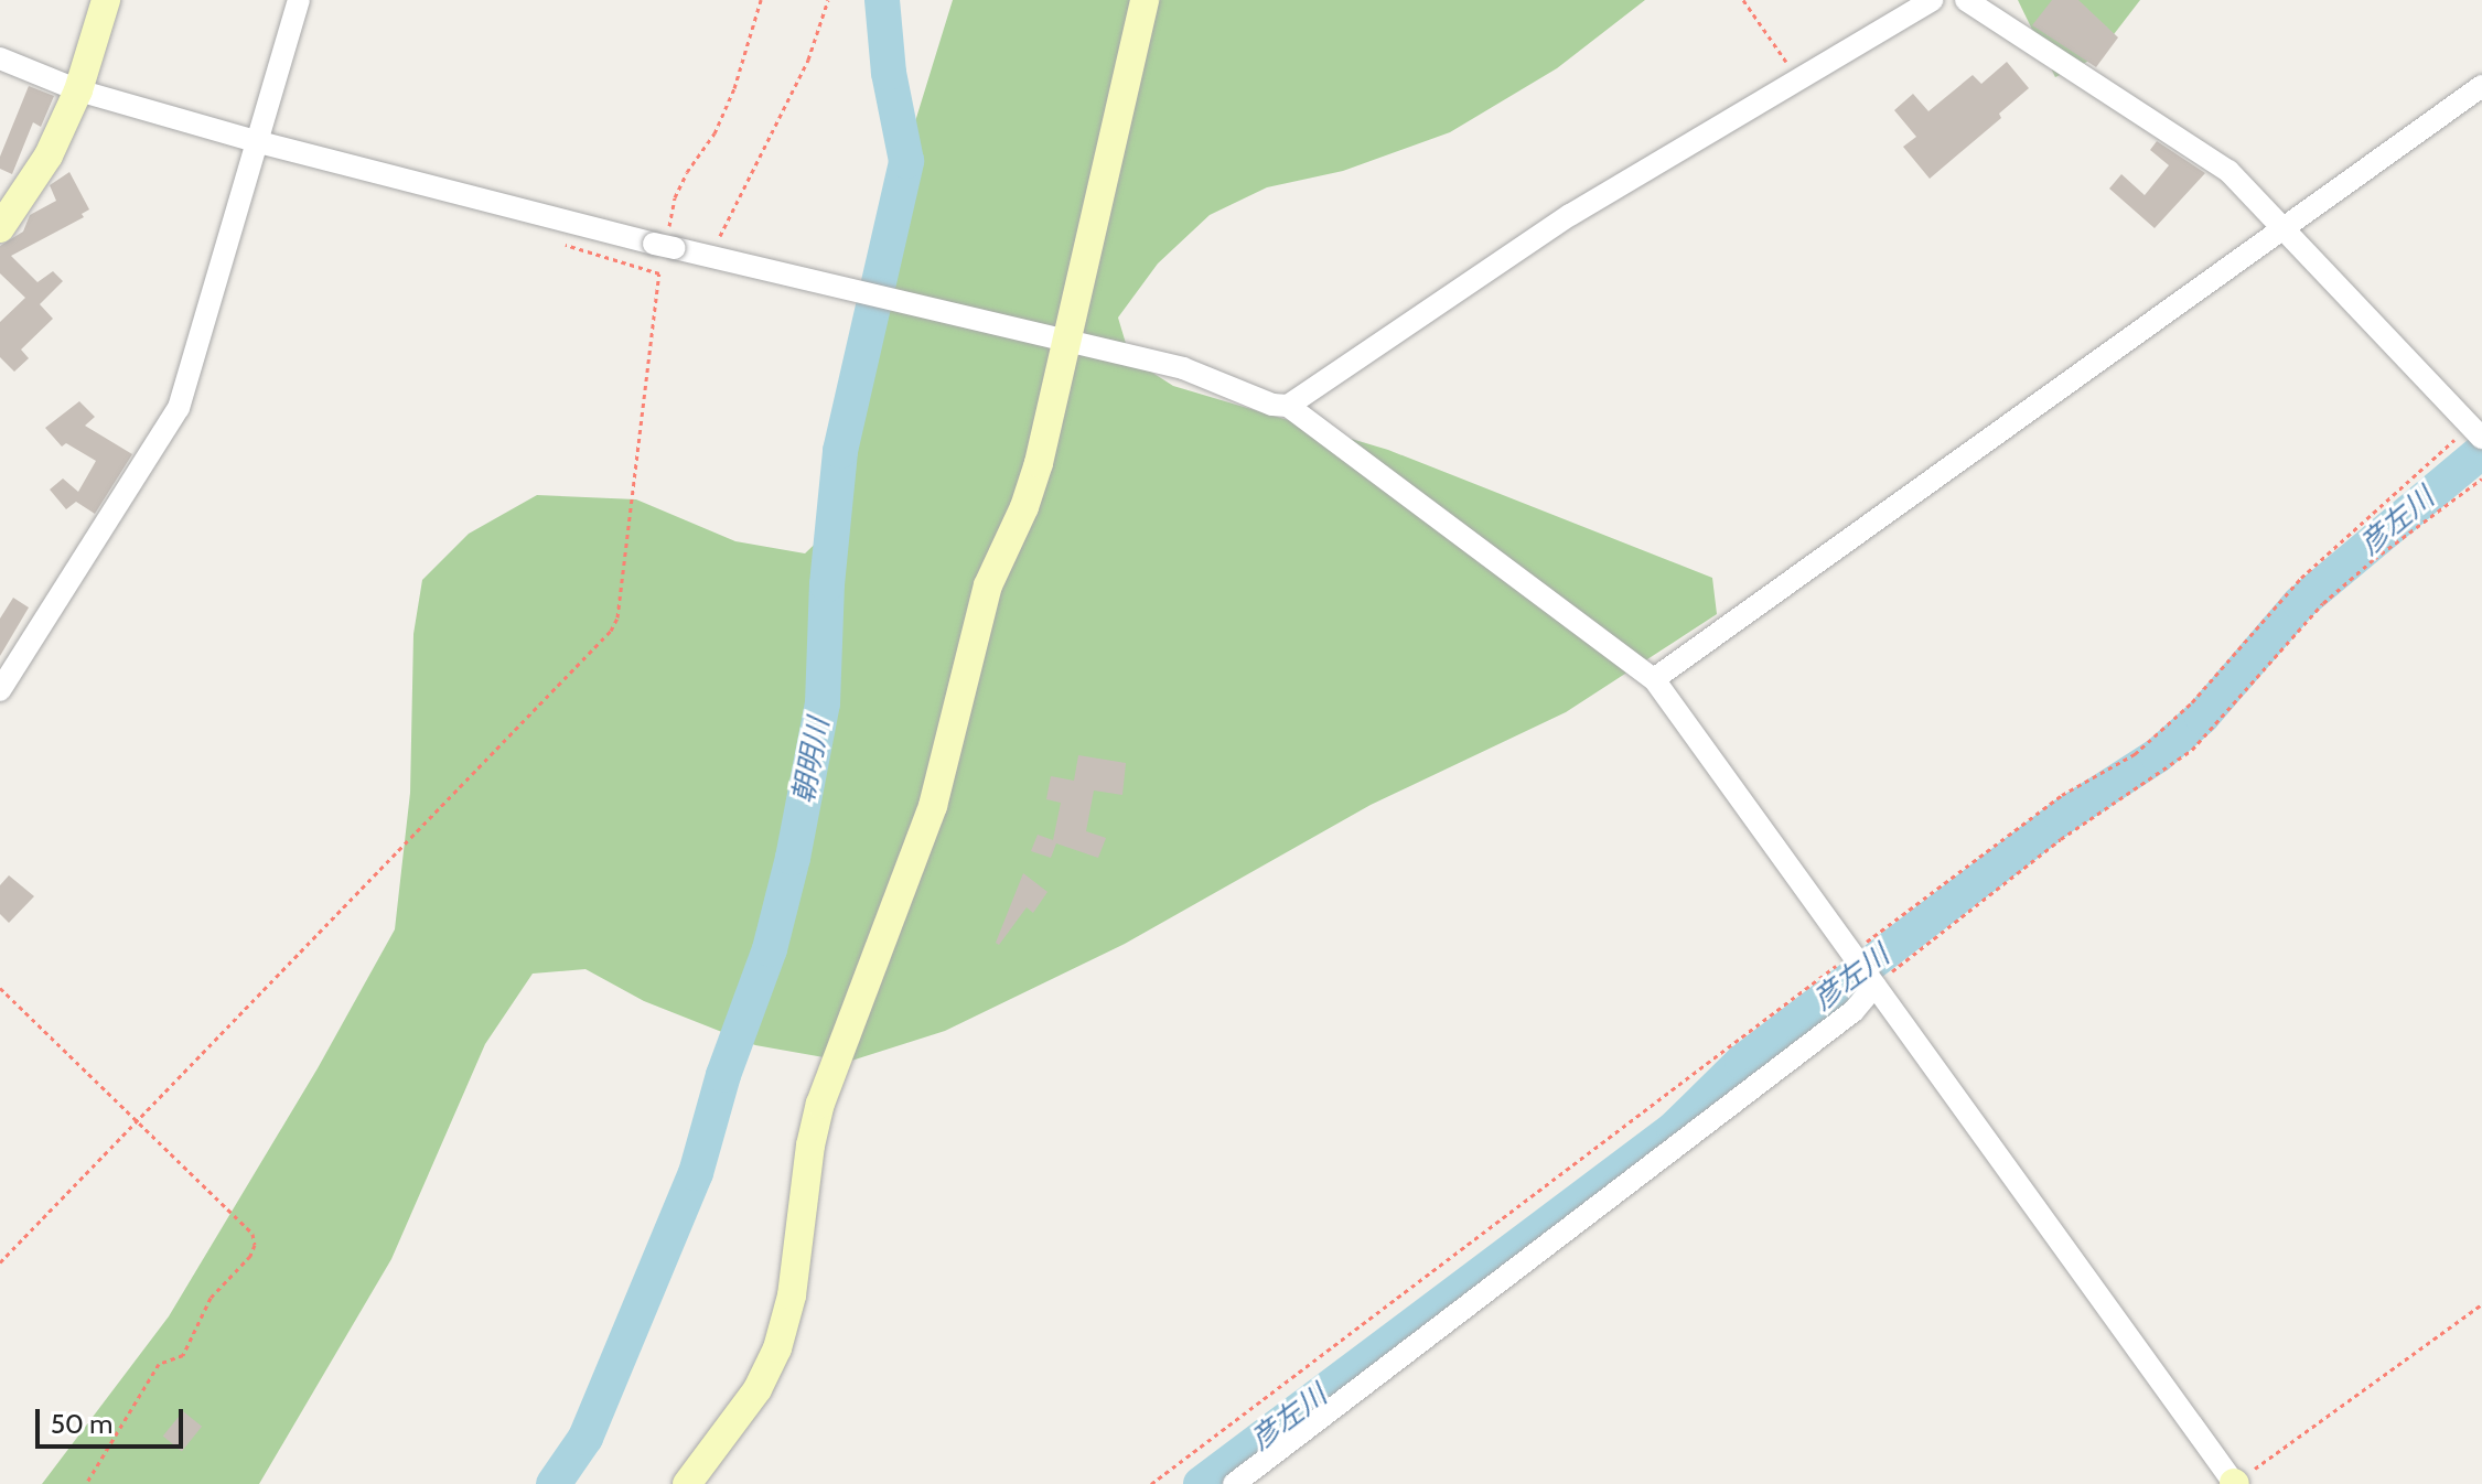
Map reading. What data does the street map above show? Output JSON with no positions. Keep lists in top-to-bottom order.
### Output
{
  "water": ["彦左川", "朝明川"],
  "scale_bar": "50 m"
}
